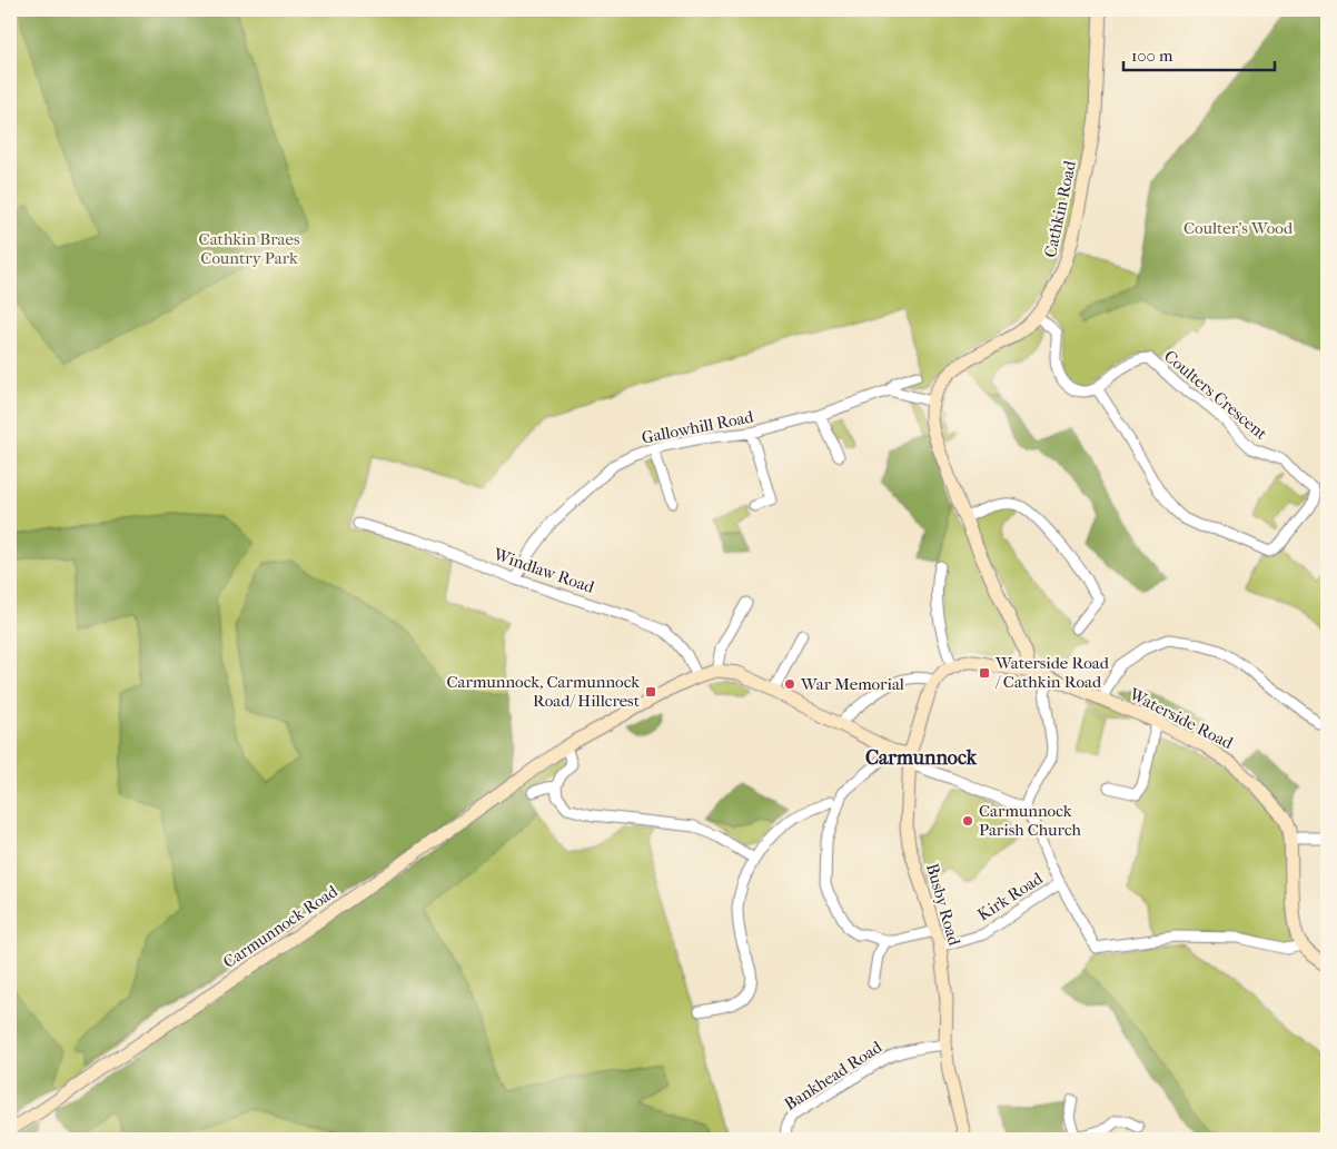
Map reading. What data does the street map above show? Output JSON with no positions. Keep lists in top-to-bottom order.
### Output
{
  "streets": {
    "street": [
      "Cathkin Road",
      "Coulters Crescent",
      "Gallowhill Road",
      "Windlaw Road",
      "Waterside Road",
      "Kirk Road",
      "Busby Road",
      "Carmunnock Road",
      "Bankhead Road"
    ]
  },
  "crossings": [
    ["Gallowhill Road", "Windlaw Road"],
    ["Windlaw Road", "Carmunnock Road"],
    ["Waterside Road", "Busby Road"],
    ["Kirk Road", "Busby Road"],
    ["Busby Road", "Bankhead Road"]
  ],
  "districts": ["Carmunnock"],
  "parks": ["Coulter's Wood", "Cathkin Braes Country Park"],
  "places": {
    "transit": ["Waterside Road / Cathkin Road", "Carmunnock, Carmunnock Road/ Hillcrest"],
    "other": ["War Memorial", "Carmunnock Parish Church"]
  },
  "scale_bar": "100 m"
}
